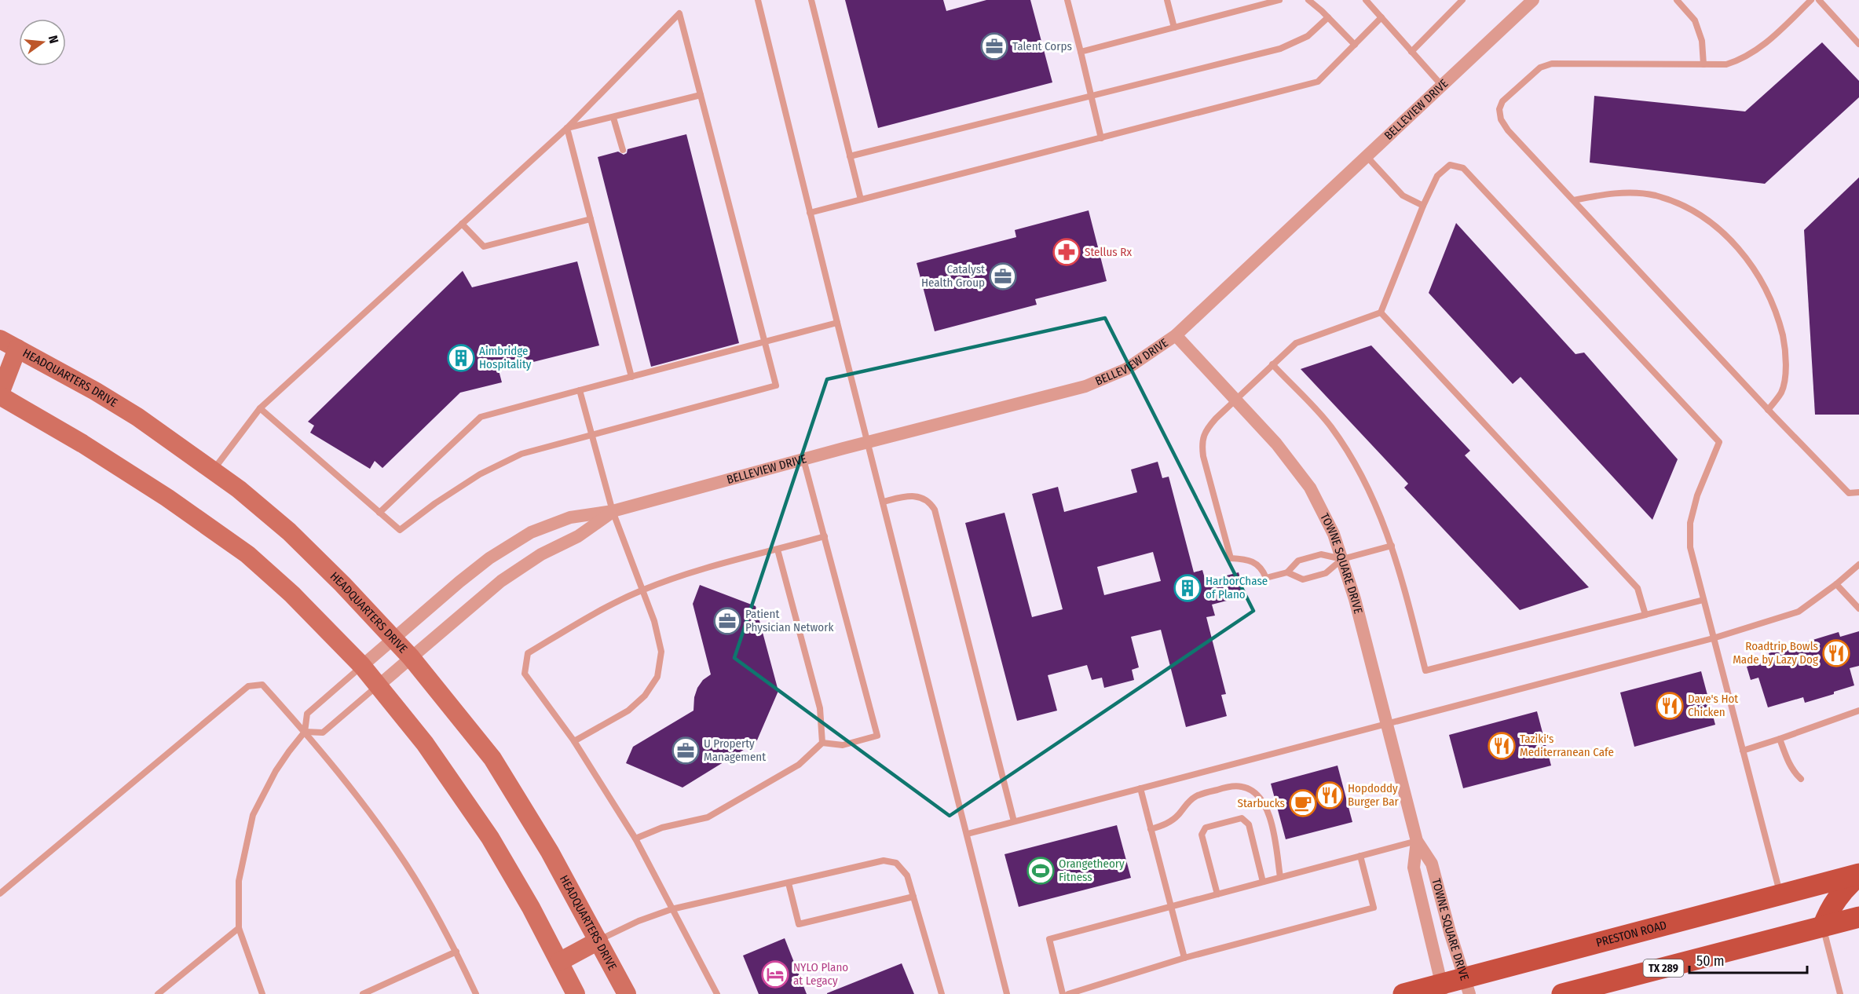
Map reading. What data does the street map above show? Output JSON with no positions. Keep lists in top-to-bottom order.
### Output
{
  "streets": {
    "main road": ["HEADQUARTERS DRIVE", "PRESTON ROAD", "TX 289"],
    "street": ["BELLEVIEW DRIVE", "TOWNE SQUARE DRIVE"]
  },
  "crossings": [
    ["BELLEVIEW DRIVE", "HEADQUARTERS DRIVE"],
    ["BELLEVIEW DRIVE", "TOWNE SQUARE DRIVE"],
    ["TOWNE SQUARE DRIVE", "PRESTON ROAD"]
  ],
  "places": {
    "office": [
      "Talent Corps",
      "Catalyst Health Group",
      "Patient Physician Network",
      "U Property Management"
    ],
    "pharmacy": ["Stellus Rx"],
    "building": ["Aimbridge Hospitality", "HarborChase of Plano"],
    "restaurant": [
      "Roadtrip Bowls Made by Lazy Dog",
      "Dave's Hot Chicken",
      "Taziki's Mediterranean Cafe",
      "Hopdoddy Burger Bar"
    ],
    "cafe": ["Starbucks"],
    "sports": ["Orangetheory Fitness"],
    "hotel": ["NYLO Plano at Legacy"]
  },
  "scale_bar": "50 m",
  "north": "right"
}
